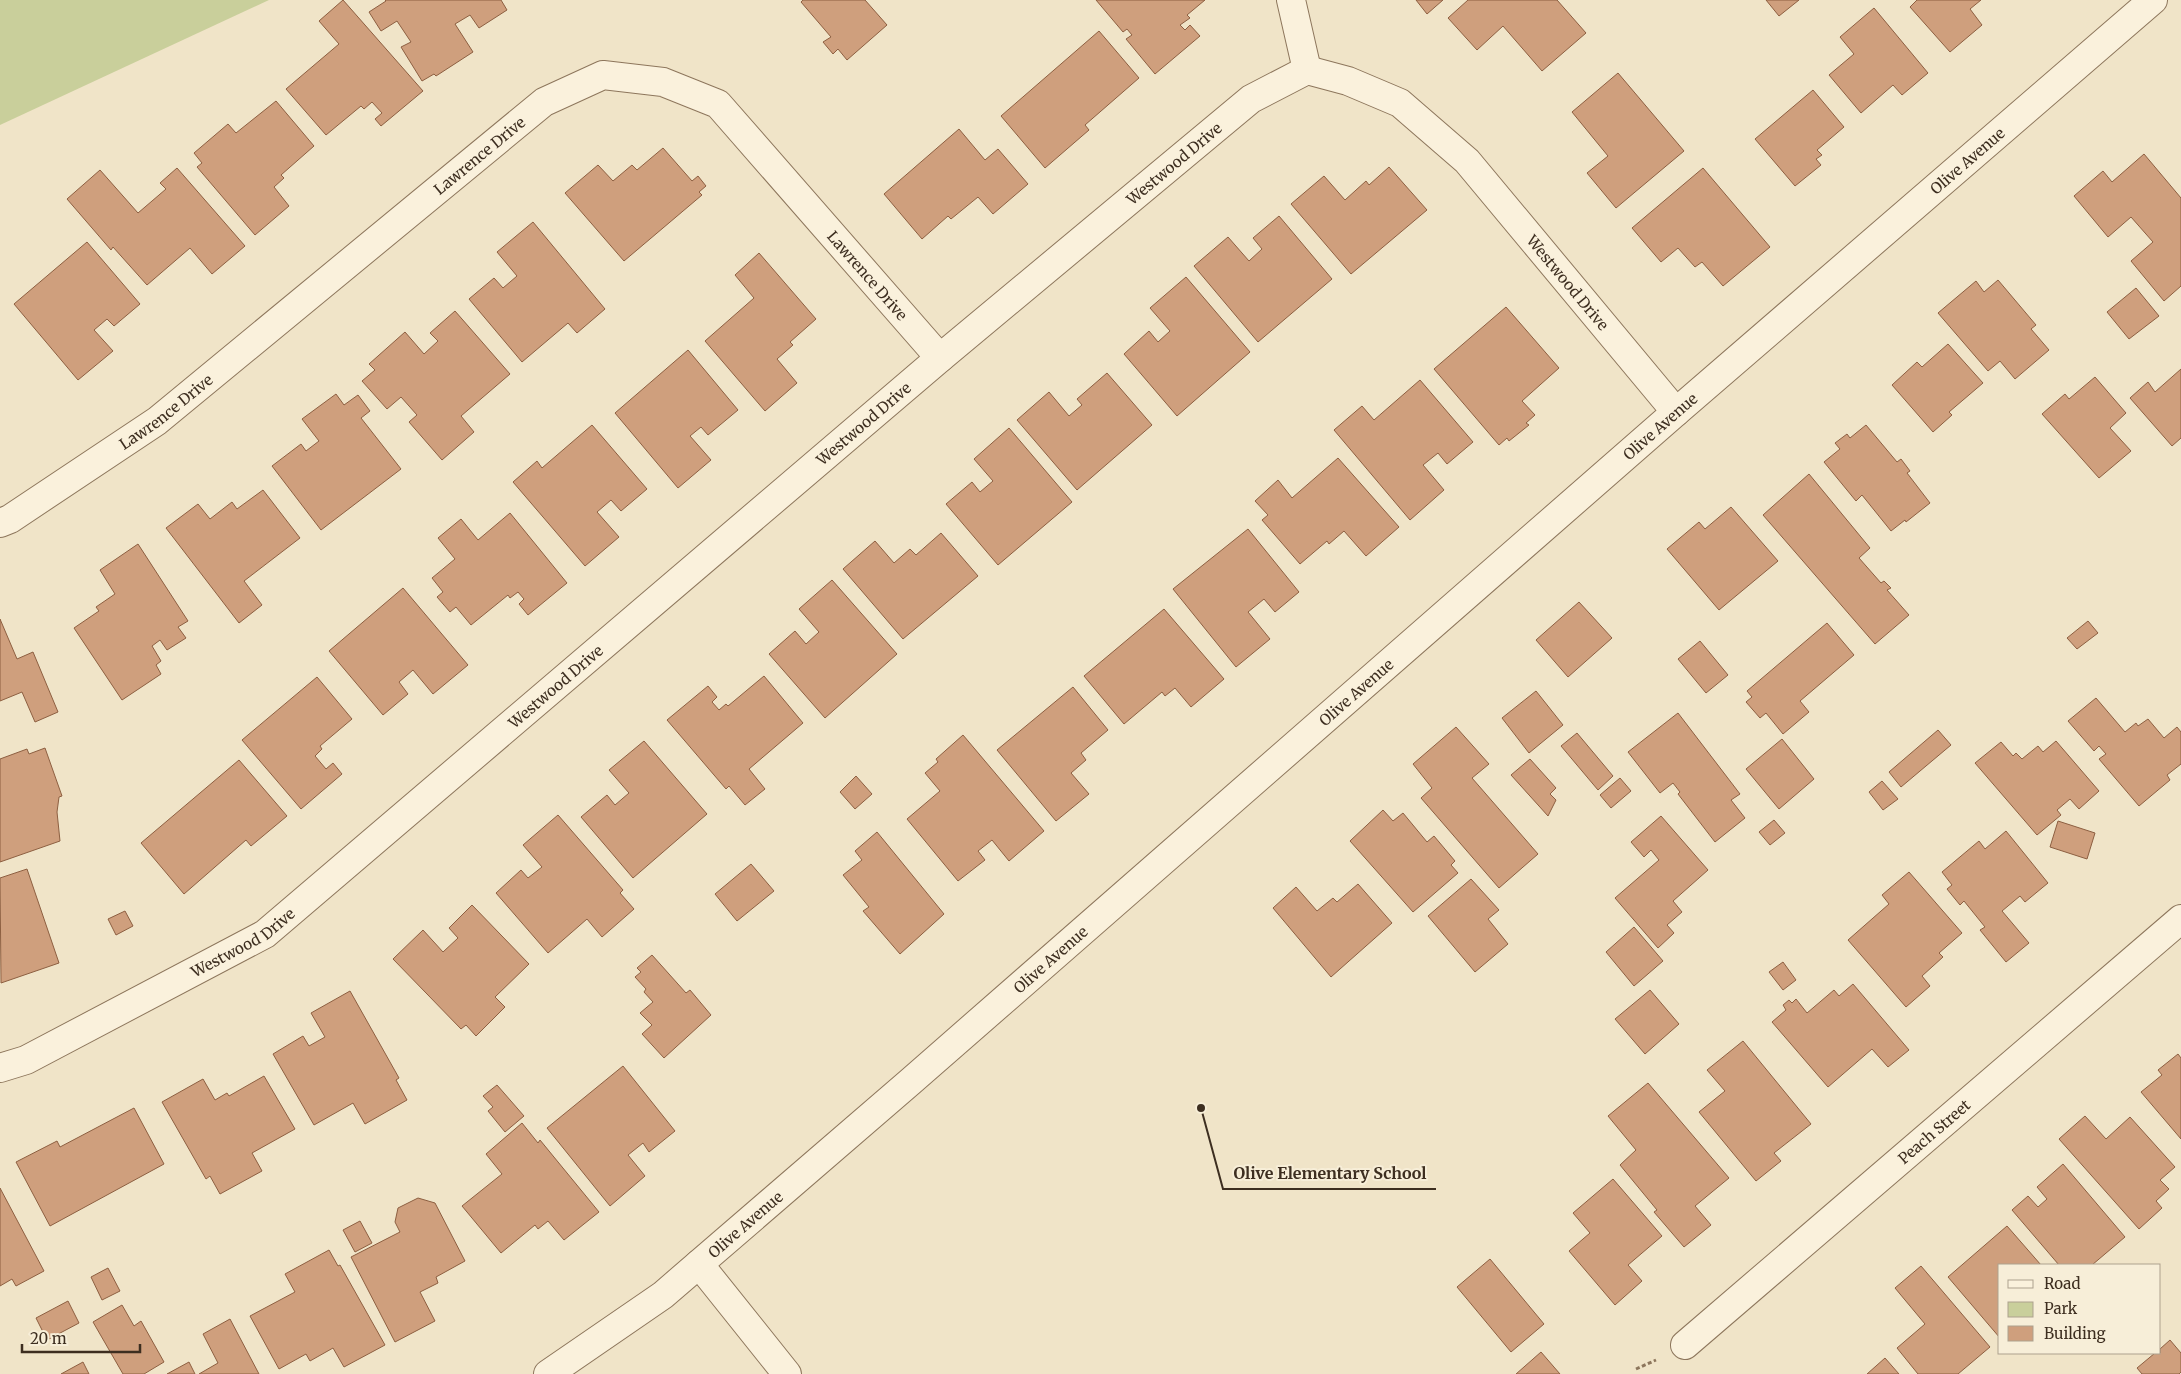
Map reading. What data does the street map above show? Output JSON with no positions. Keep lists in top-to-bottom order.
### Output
{
  "streets": {
    "street": [
      "Lawrence Drive",
      "Olive Avenue",
      "Westwood Drive",
      "Peach Street"
    ]
  },
  "crossings": [
    ["Lawrence Drive", "Westwood Drive"],
    ["Olive Avenue", "Westwood Drive"]
  ],
  "places": ["Olive Elementary School"],
  "legend": ["Road", "Park", "Building"],
  "scale_bar": "20 m"
}
